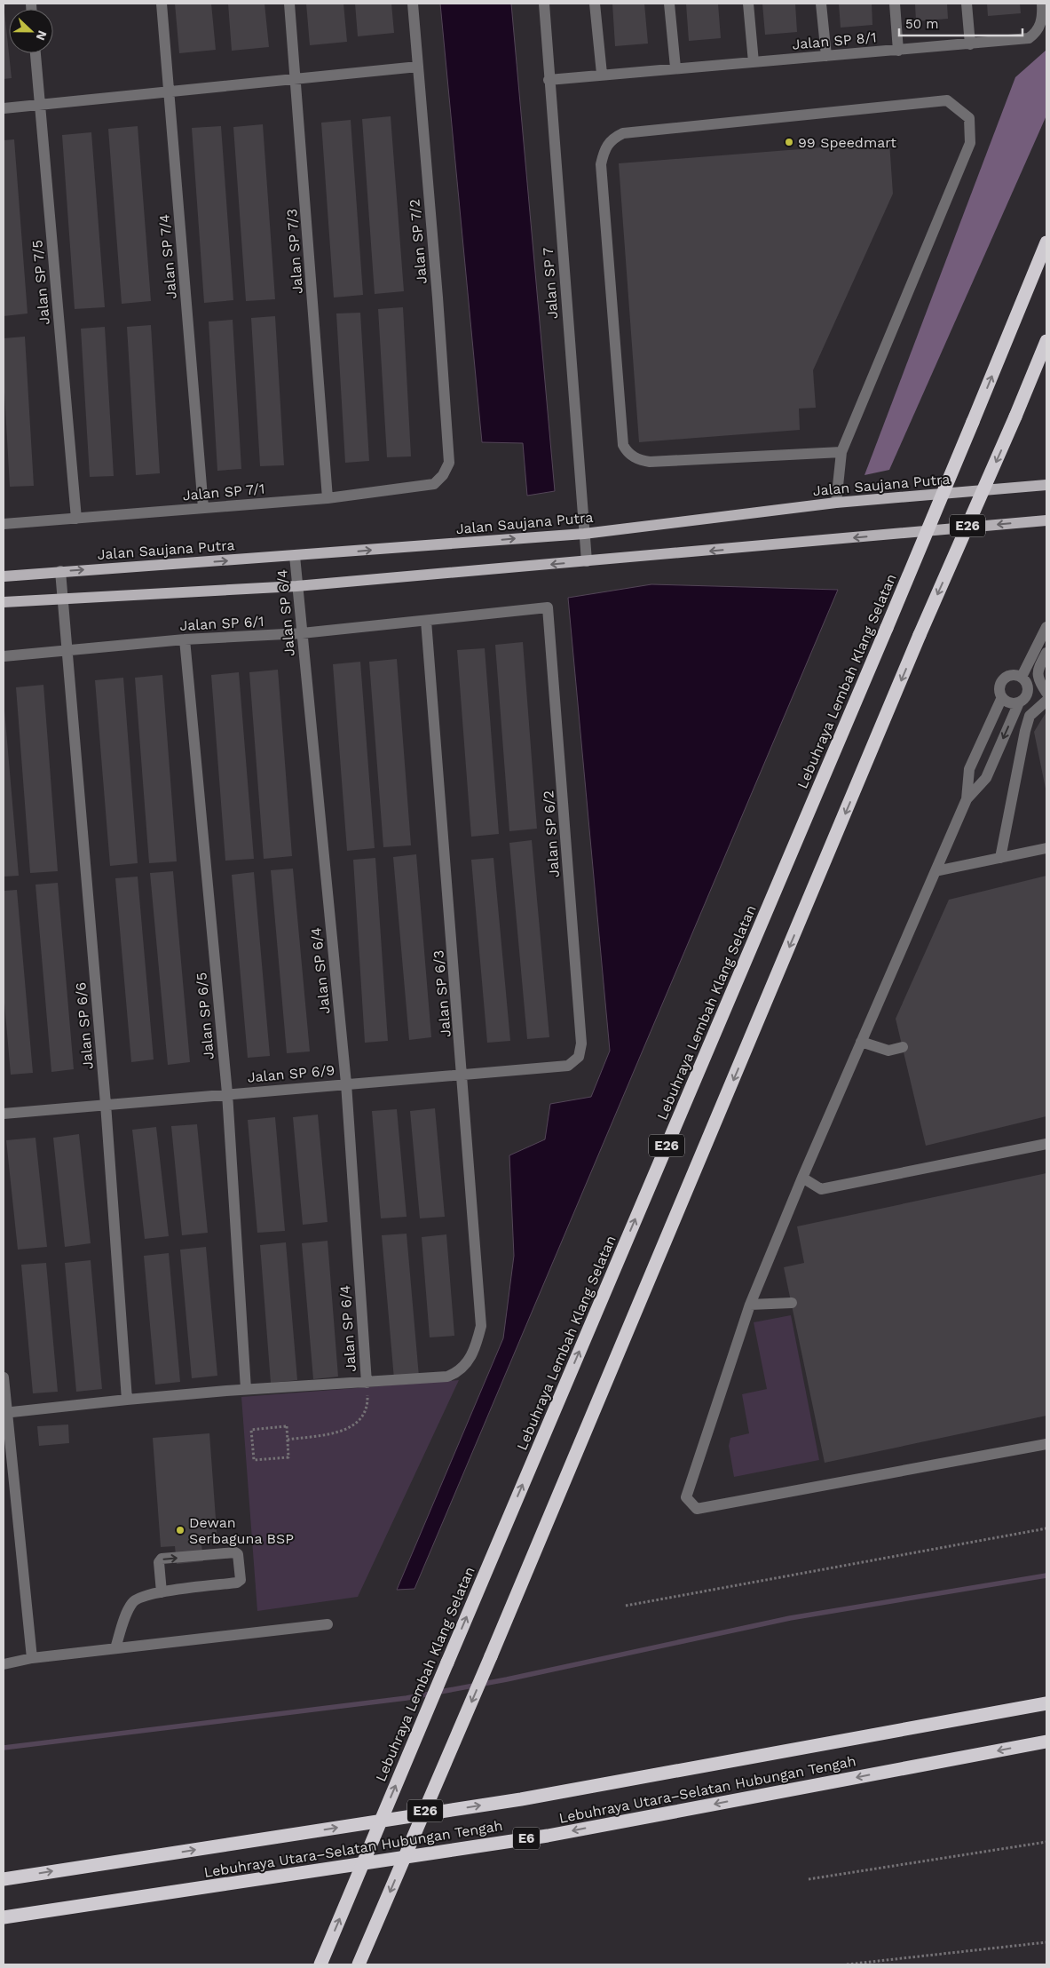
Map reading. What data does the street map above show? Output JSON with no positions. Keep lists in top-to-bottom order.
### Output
{
  "streets": {
    "highway": [
      "E26",
      "Lebuhraya Lembah Klang Selatan",
      "Lebuhraya Utara–Selatan Hubungan Tengah",
      "E6"
    ],
    "main road": ["Jalan Saujana Putra"],
    "street": [
      "Jalan SP 8/1",
      "Jalan SP 7/2",
      "Jalan SP 7/3",
      "Jalan SP 7/4",
      "Jalan SP 7/5",
      "Jalan SP 7",
      "Jalan SP 7/1",
      "Jalan SP 6/4",
      "Jalan SP 6/1",
      "Jalan SP 6/2",
      "Jalan SP 6/3",
      "Jalan SP 6/5",
      "Jalan SP 6/6",
      "Jalan SP 6/9"
    ]
  },
  "crossings": [
    ["Jalan SP 8/1", "Jalan SP 7"],
    ["Jalan SP 7/2", "Jalan SP 7/1"],
    ["Jalan SP 7/3", "Jalan SP 7/1"],
    ["Jalan SP 7/4", "Jalan SP 7/1"],
    ["Jalan SP 7/5", "Jalan SP 7/1"],
    ["Jalan SP 7", "Jalan Saujana Putra"],
    ["Jalan Saujana Putra", "Jalan SP 6/4"],
    ["Jalan Saujana Putra", "Jalan SP 6/6"],
    ["Jalan SP 6/4", "Jalan SP 6/1"],
    ["Jalan SP 6/4", "Jalan SP 6/3"],
    ["Jalan SP 6/4", "Jalan SP 6/9"],
    ["Jalan SP 6/1", "Jalan SP 6/2"],
    ["Jalan SP 6/1", "Jalan SP 6/3"],
    ["Jalan SP 6/1", "Jalan SP 6/5"],
    ["Jalan SP 6/1", "Jalan SP 6/6"],
    ["Jalan SP 6/2", "Jalan SP 6/9"],
    ["Jalan SP 6/3", "Jalan SP 6/9"],
    ["Jalan SP 6/5", "Jalan SP 6/9"],
    ["Jalan SP 6/6", "Jalan SP 6/9"]
  ],
  "places": ["99 Speedmart", "Dewan Serbaguna BSP"],
  "scale_bar": "50 m",
  "north": "right"
}
